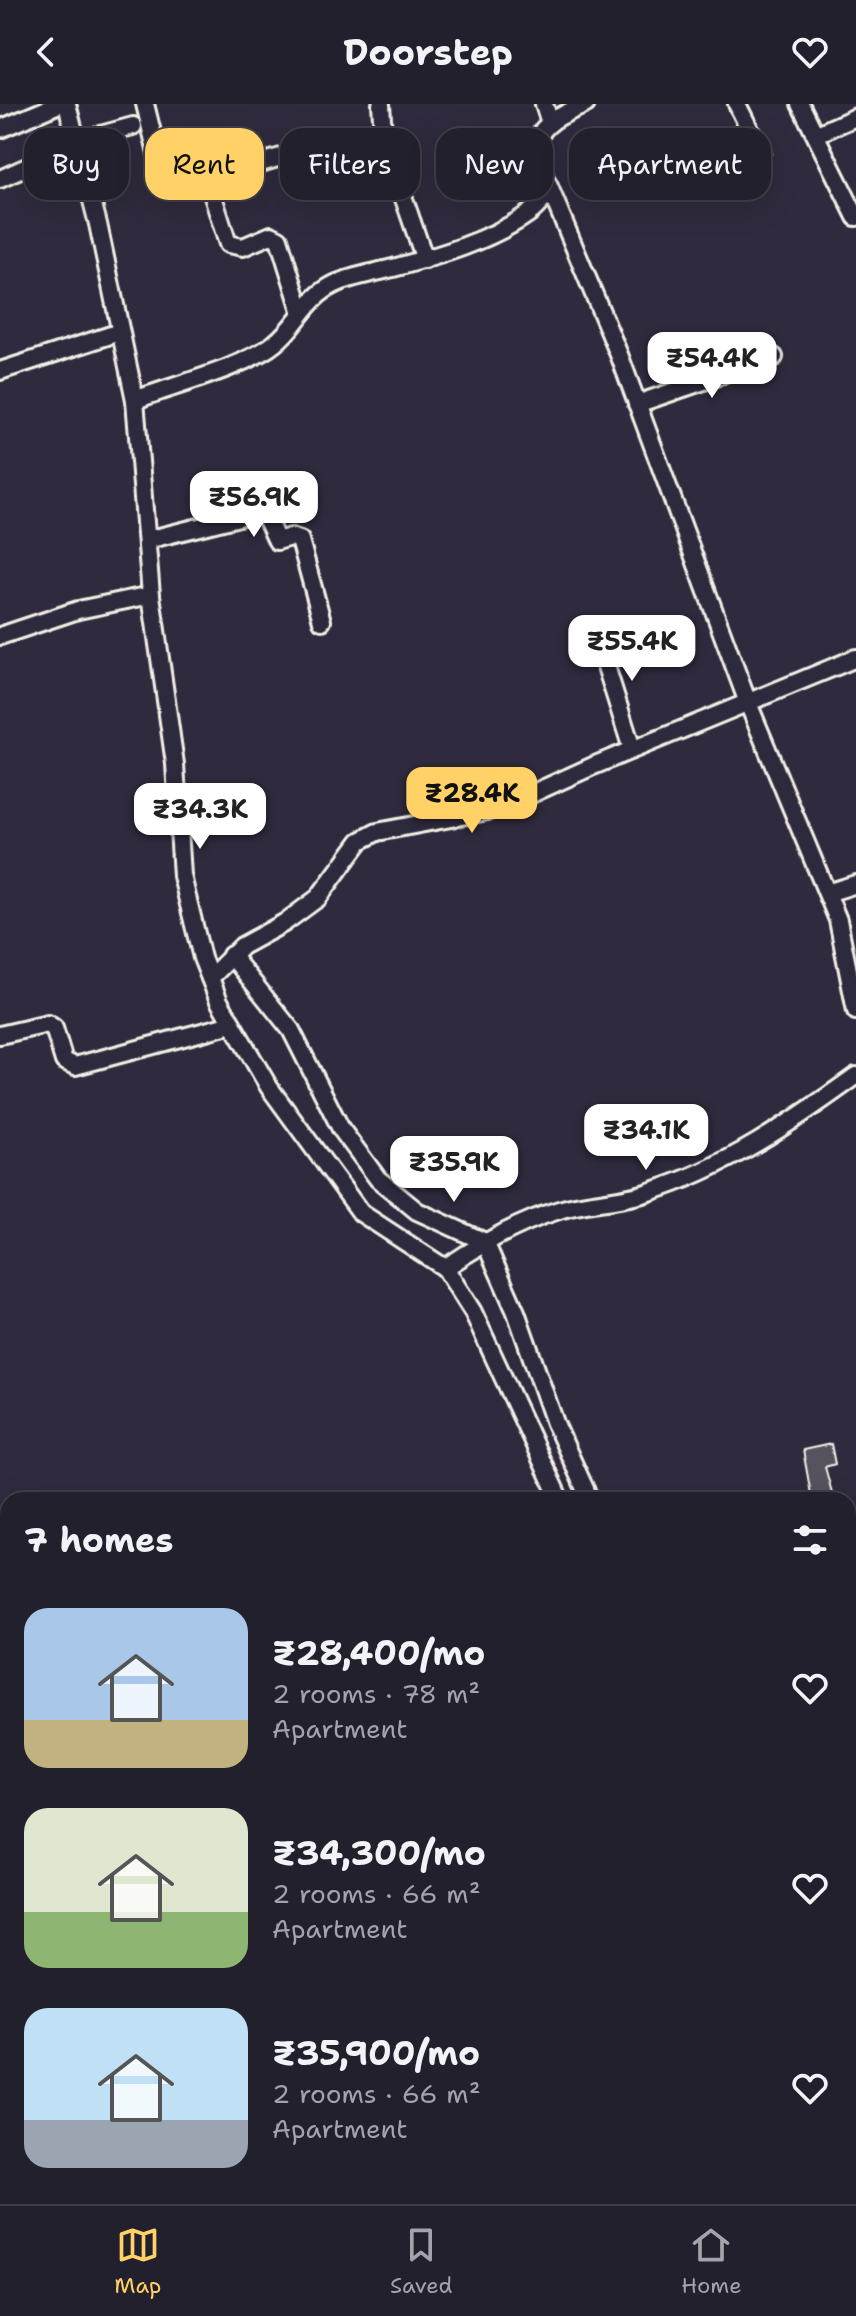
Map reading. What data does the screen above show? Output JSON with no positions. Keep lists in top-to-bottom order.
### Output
{
  "page": {
    "header": "Doorstep",
    "chip": [
      "Buy",
      "Rent",
      "Filters",
      "New",
      "Apartment"
    ],
    "price": [
      "₹54.4K",
      "₹56.9K",
      "₹55.4K",
      "₹28.4K",
      "₹34.3K",
      "₹34.1K",
      "₹35.9K"
    ],
    "heading": "7 homes",
    "list": [
      {
        "name": "₹28,400/mo",
        "note": "2 rooms · 78 m² · Apartment"
      },
      {
        "name": "₹34,300/mo",
        "note": "2 rooms · 66 m² · Apartment"
      },
      {
        "name": "₹35,900/mo",
        "note": "2 rooms · 66 m² · Apartment"
      }
    ],
    "tabs": ["Map", "Saved", "Home"]
  }
}
